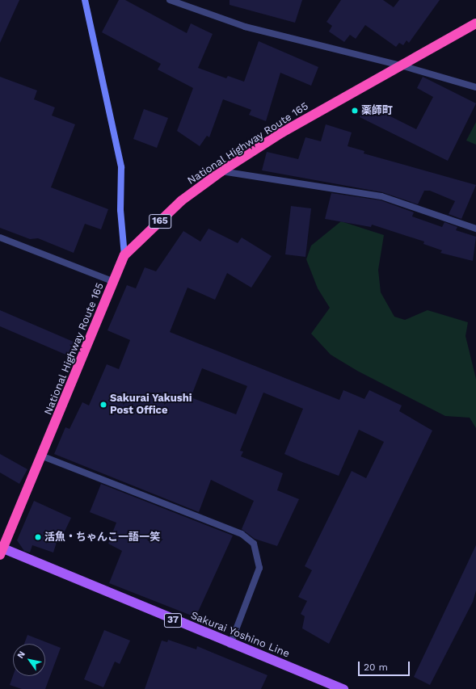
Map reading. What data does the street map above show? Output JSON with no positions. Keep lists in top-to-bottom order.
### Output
{
  "streets": {
    "highway": ["National Highway Route 165", "165"],
    "main road": ["37", "Sakurai Yoshino Line"]
  },
  "crossings": [
    ["National Highway Route 165", "Sakurai Yoshino Line"]
  ],
  "places": ["薬師町", "Sakurai Yakushi Post Office", "活魚・ちゃんこ一語一笑"],
  "scale_bar": "20 m",
  "north": "top left"
}
